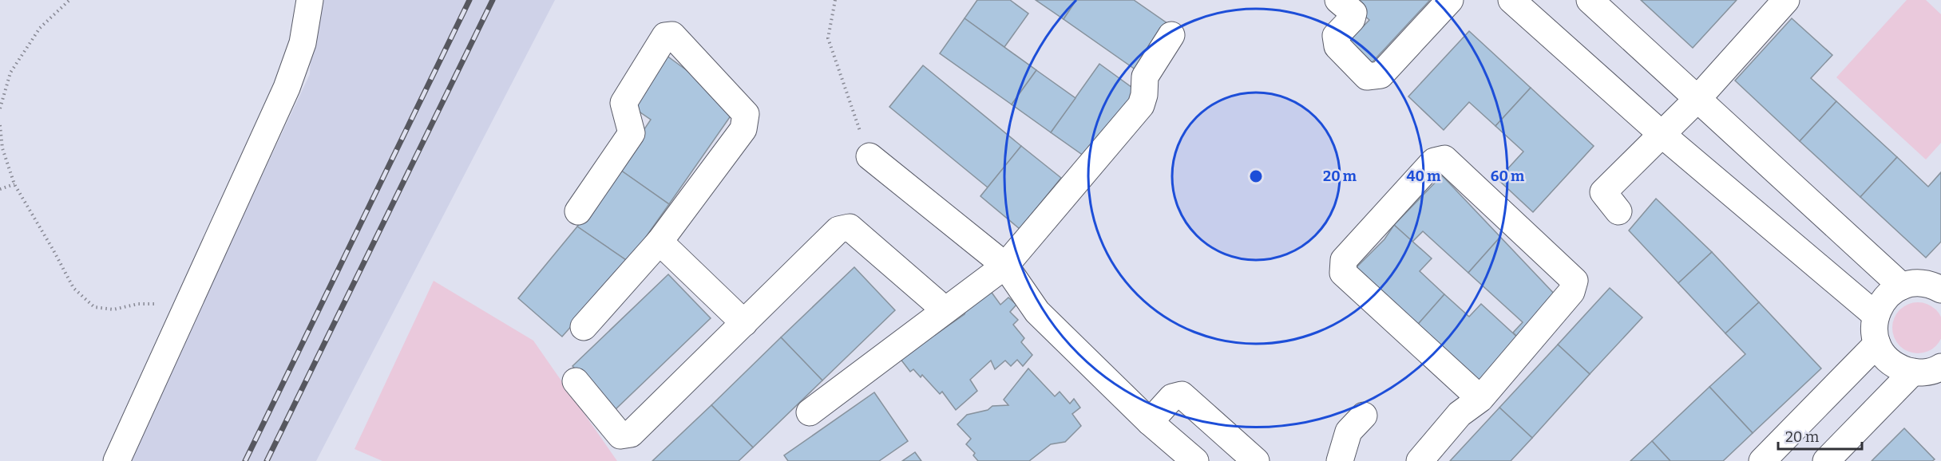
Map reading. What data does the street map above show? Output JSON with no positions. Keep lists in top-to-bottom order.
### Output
{
  "scale_bar": "20 m",
  "rings": ["20 m", "40 m", "60 m"]
}
